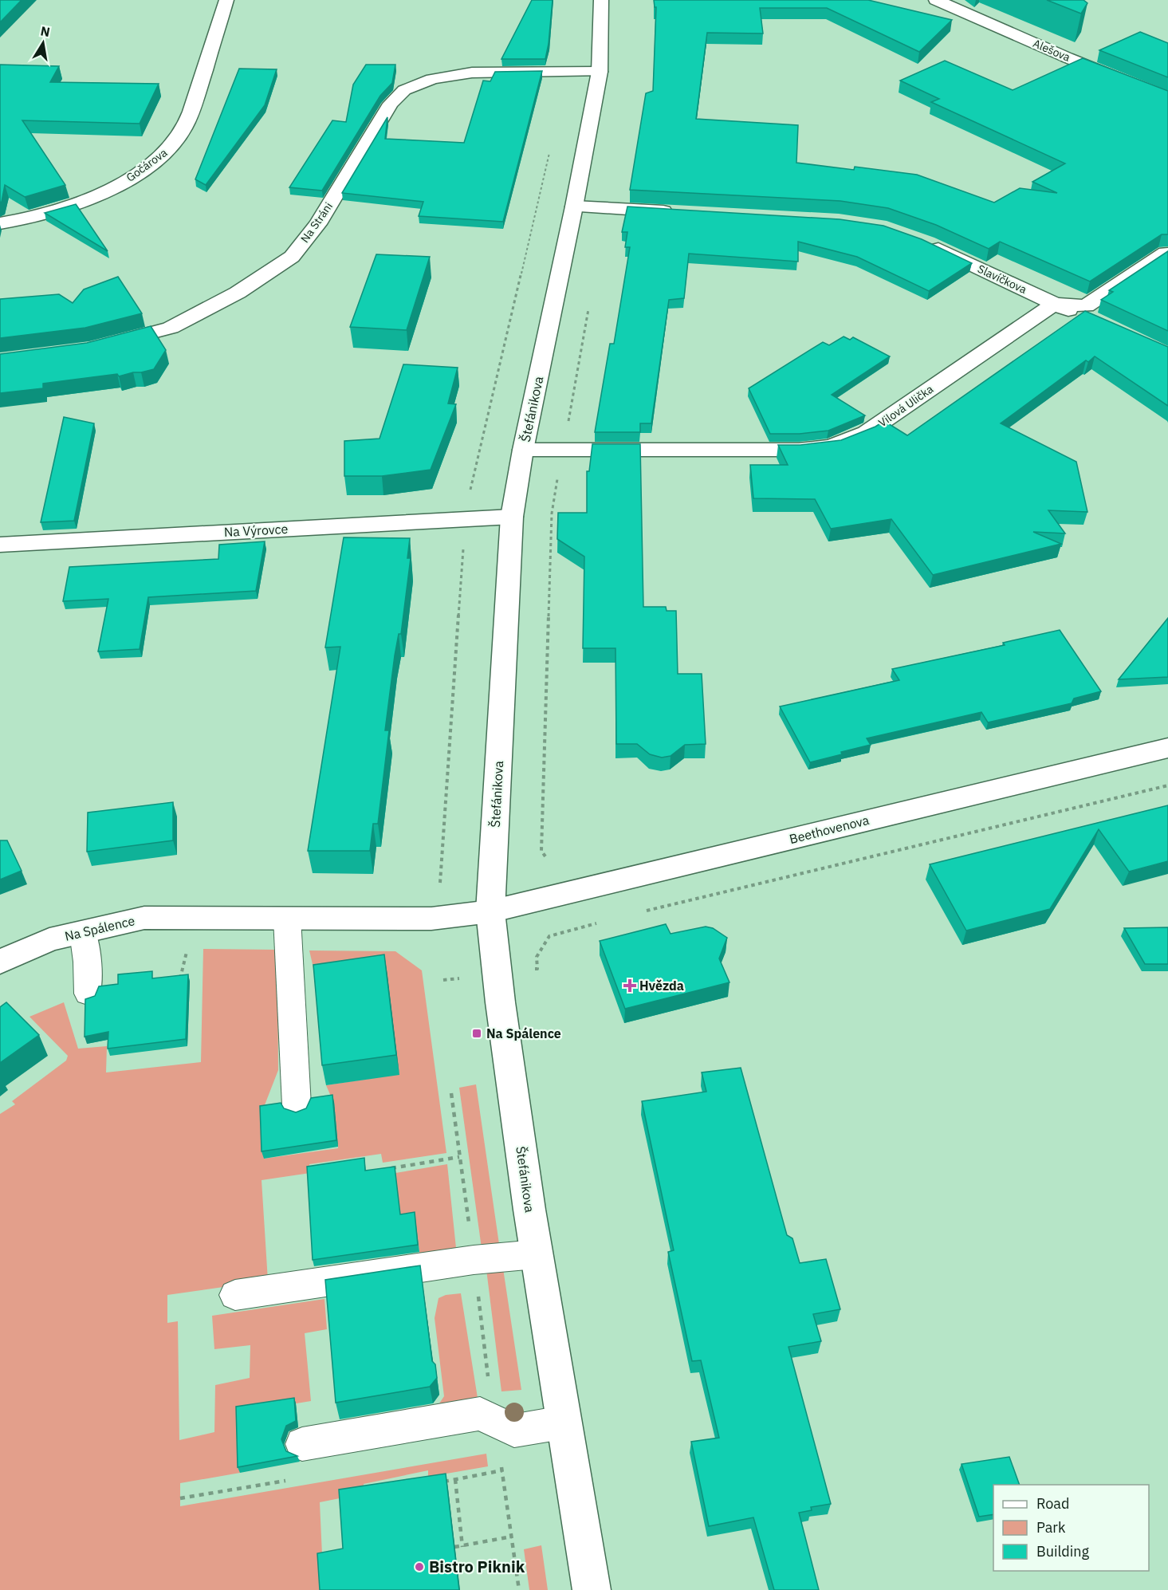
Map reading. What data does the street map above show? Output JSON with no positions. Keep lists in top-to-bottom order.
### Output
{
  "streets": {
    "street": [
      "Alešova",
      "Gočárova",
      "Na Stráni",
      "Slavíčkova",
      "Vilová Ulička",
      "Štefánikova",
      "Na Výrovce",
      "Beethovenova",
      "Na Spálence"
    ]
  },
  "crossings": [
    ["Na Stráni", "Štefánikova"],
    ["Slavíčkova", "Vilová Ulička"],
    ["Vilová Ulička", "Štefánikova"],
    ["Štefánikova", "Na Výrovce"],
    ["Štefánikova", "Beethovenova"],
    ["Štefánikova", "Na Spálence"],
    ["Beethovenova", "Na Spálence"]
  ],
  "places": {
    "health": ["Hvězda"],
    "transit": ["Na Spálence"],
    "other": ["Bistro Piknik"]
  },
  "legend": ["Road", "Park", "Building"],
  "north": "top"
}
